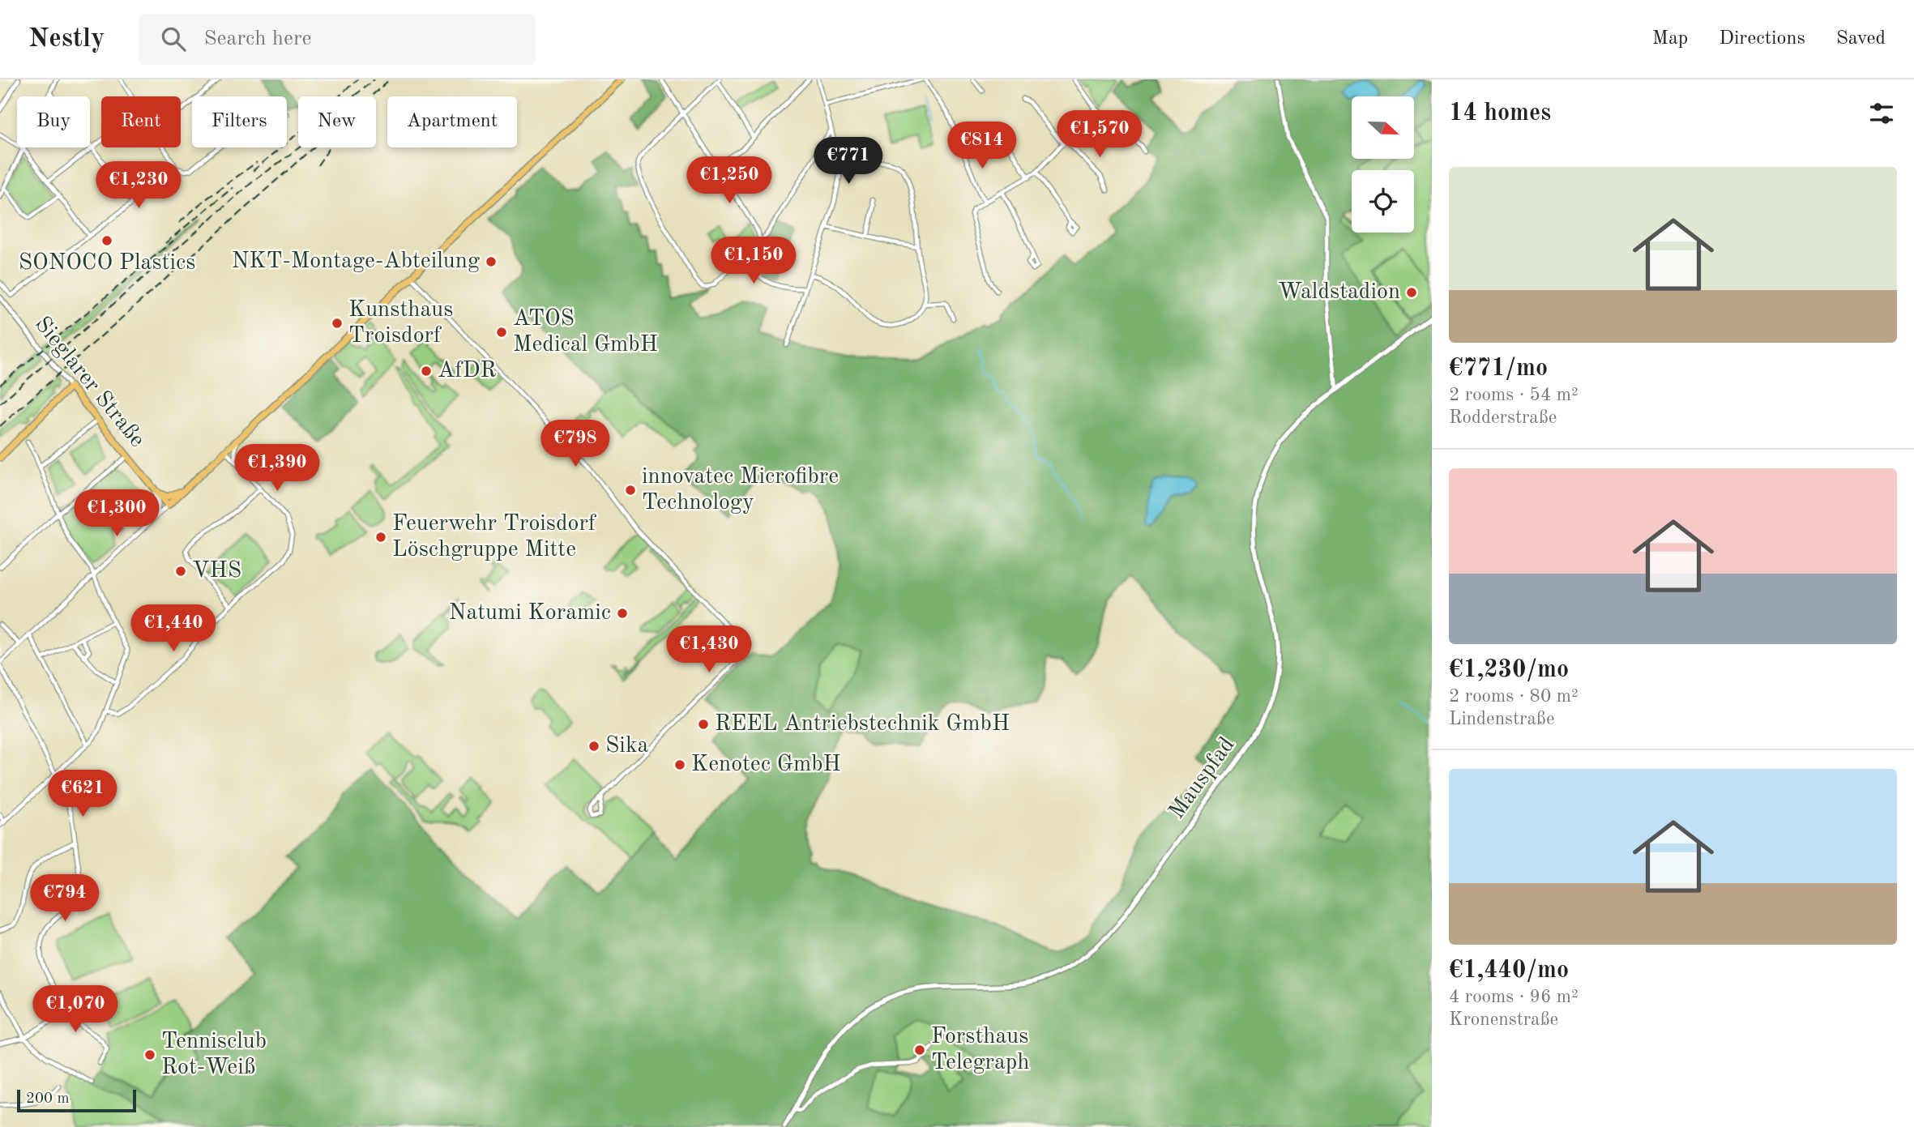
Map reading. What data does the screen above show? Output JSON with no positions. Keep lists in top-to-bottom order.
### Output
{
  "streets": {
    "main road": ["Sieglarer Straße"],
    "street": ["Mauspfad"]
  },
  "places": [
    "SONOCO Plastics",
    "NKT-Montage-Abteilung",
    "Waldstadion",
    "Kunsthaus Troisdorf",
    "ATOS Medical GmbH",
    "AfDR",
    "innovatec Microfibre Technology",
    "Feuerwehr Troisdorf Löschgruppe Mitte",
    "VHS",
    "Natumi Koramic",
    "REEL Antriebstechnik GmbH",
    "Sika",
    "Kenotec GmbH",
    "Forsthaus Telegraph",
    "Tennisclub Rot-Weiß"
  ],
  "scale_bar": "200 m",
  "north": "right",
  "page": {
    "header": "Nestly",
    "search": "Search here",
    "nav": ["Map", "Directions", "Saved"],
    "heading": "14 homes",
    "chip": [
      "Buy",
      "Rent",
      "Filters",
      "New",
      "Apartment"
    ],
    "price": [
      "€1,570",
      "€814",
      "€771",
      "€1,250",
      "€1,230",
      "€1,150",
      "€798",
      "€1,390",
      "€1,300",
      "€1,440",
      "€1,430",
      "€621",
      "€794",
      "€1,070"
    ],
    "list": [
      {
        "name": "€771/mo",
        "note": "2 rooms · 54 m² · Rodderstraße"
      },
      {
        "name": "€1,230/mo",
        "note": "2 rooms · 80 m² · Lindenstraße"
      },
      {
        "name": "€1,440/mo",
        "note": "4 rooms · 96 m² · Kronenstraße"
      }
    ],
    "scale": "200 m"
  }
}
